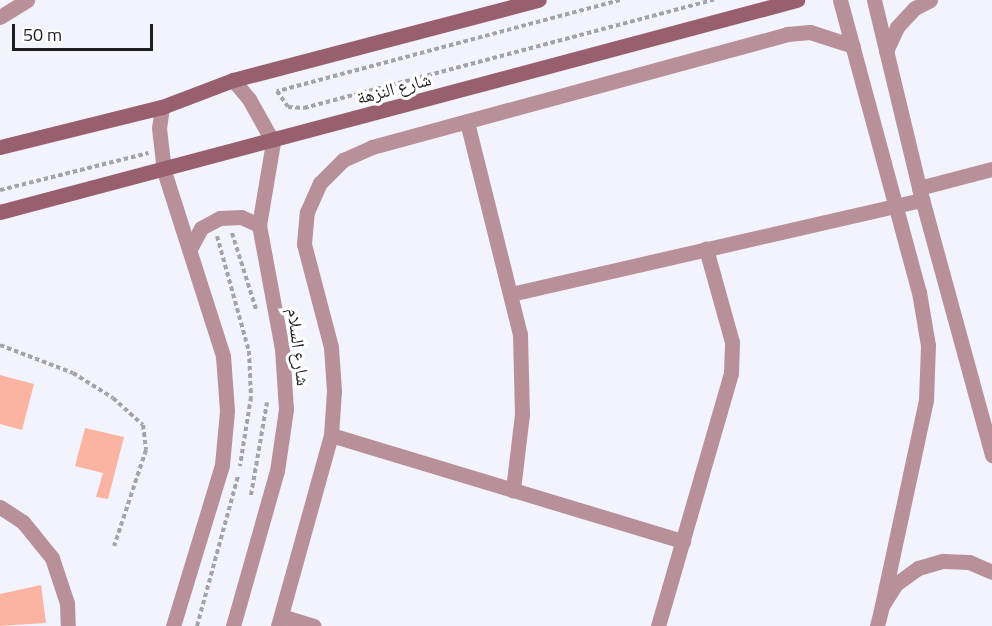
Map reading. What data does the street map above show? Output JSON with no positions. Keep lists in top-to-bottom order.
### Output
{
  "streets": {
    "main road": ["شارع النزهة"],
    "street": ["شارع السلام"]
  },
  "crossings": [
    ["شارع النزهة", "شارع السلام"]
  ],
  "scale_bar": "50 m"
}
